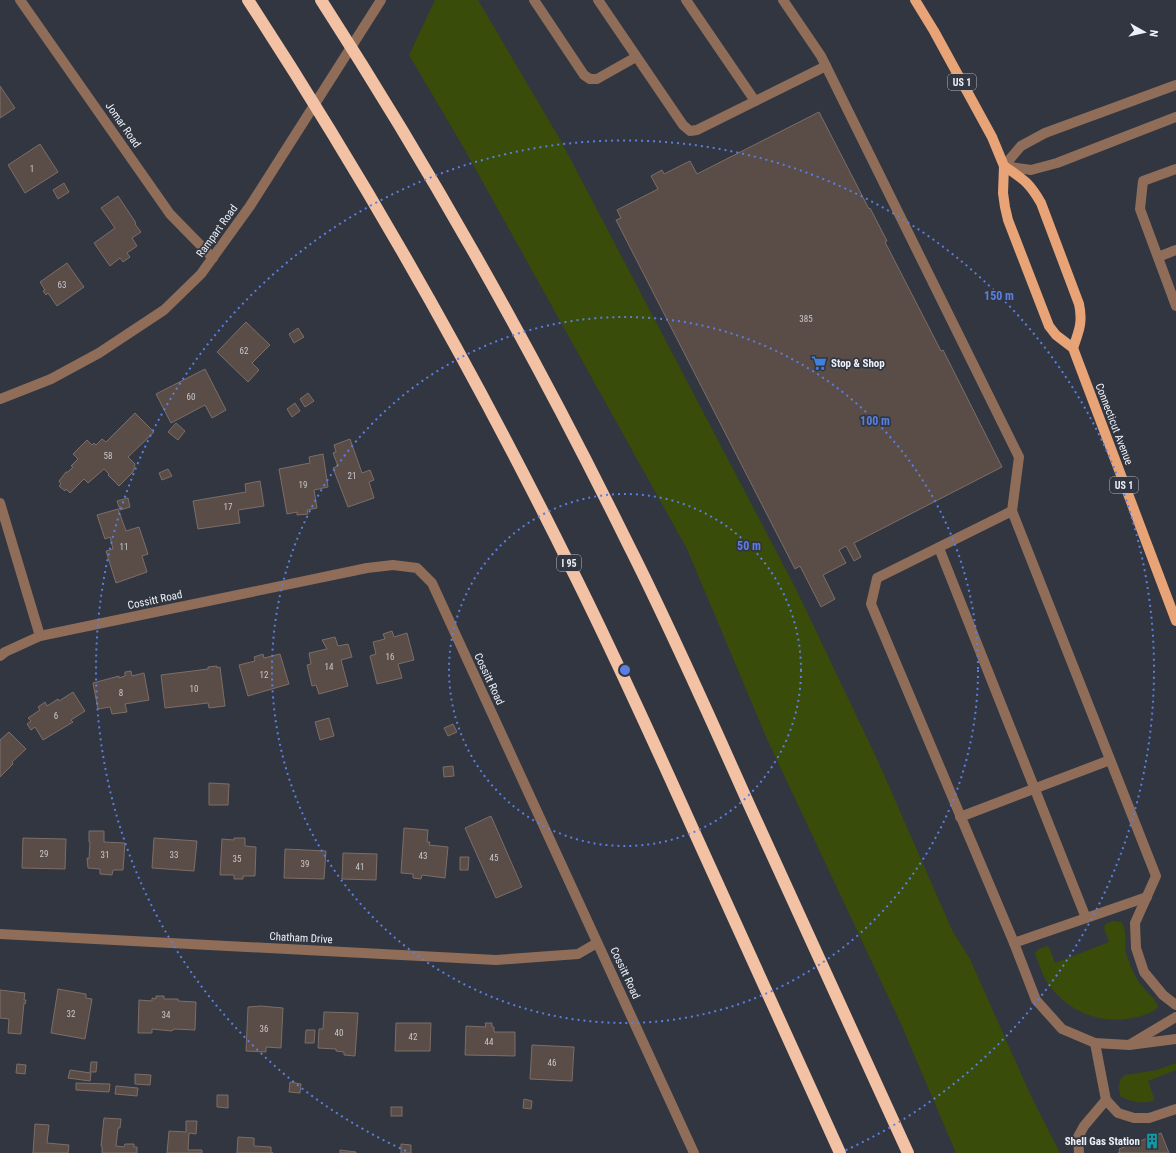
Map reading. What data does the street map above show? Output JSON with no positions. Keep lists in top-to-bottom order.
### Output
{
  "streets": {
    "highway": ["I 95"],
    "main road": ["US 1", "Connecticut Avenue"],
    "street": [
      "Jomar Road",
      "Rampart Road",
      "Cossitt Road",
      "Chatham Drive"
    ]
  },
  "crossings": [
    ["US 1", "Connecticut Avenue"],
    ["Jomar Road", "Rampart Road"],
    ["Cossitt Road", "Chatham Drive"]
  ],
  "places": {
    "supermarket": ["Stop & Shop"],
    "building": ["Shell Gas Station"]
  },
  "house_numbers": [
    "1",
    "63",
    "385",
    "62",
    "60",
    "58",
    "21",
    "19",
    "17",
    "11",
    "16",
    "14",
    "12",
    "10",
    "8",
    "6",
    "29",
    "31",
    "33",
    "43",
    "45",
    "35",
    "39",
    "41",
    "32",
    "34",
    "36",
    "40",
    "42",
    "44",
    "46"
  ],
  "north": "right",
  "rings": ["150 m", "100 m", "50 m"]
}
